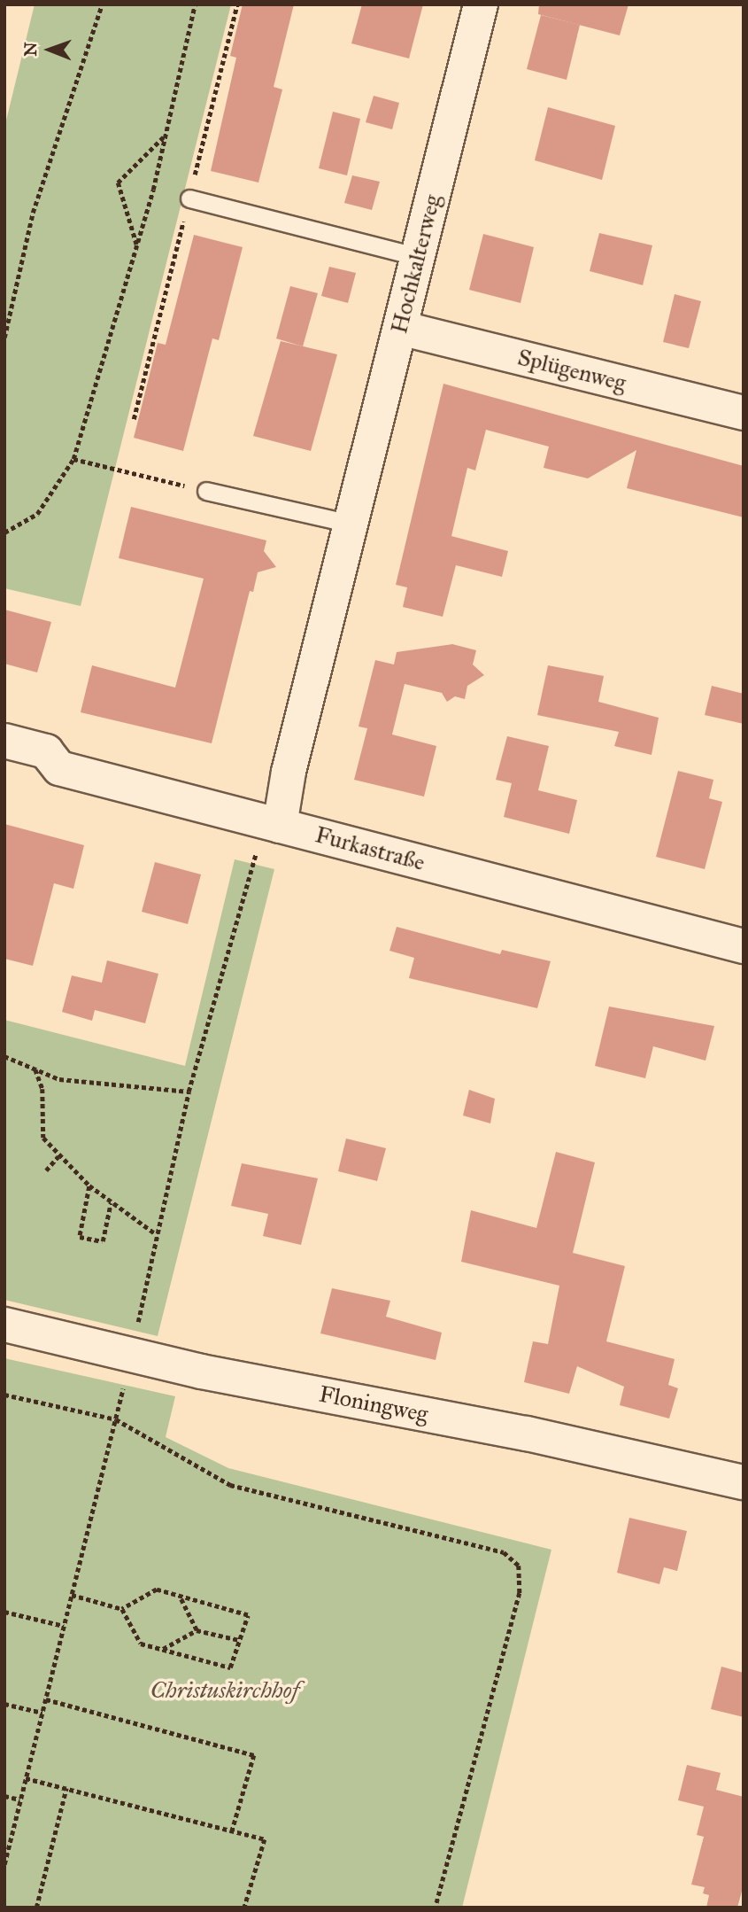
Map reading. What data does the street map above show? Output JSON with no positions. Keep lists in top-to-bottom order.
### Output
{
  "streets": {
    "street": [
      "Hochkalterweg",
      "Splügenweg",
      "Furkastraße",
      "Floningweg"
    ]
  },
  "crossings": [
    ["Hochkalterweg", "Splügenweg"],
    ["Hochkalterweg", "Furkastraße"]
  ],
  "parks": ["Christuskirchhof"],
  "north": "left"
}
